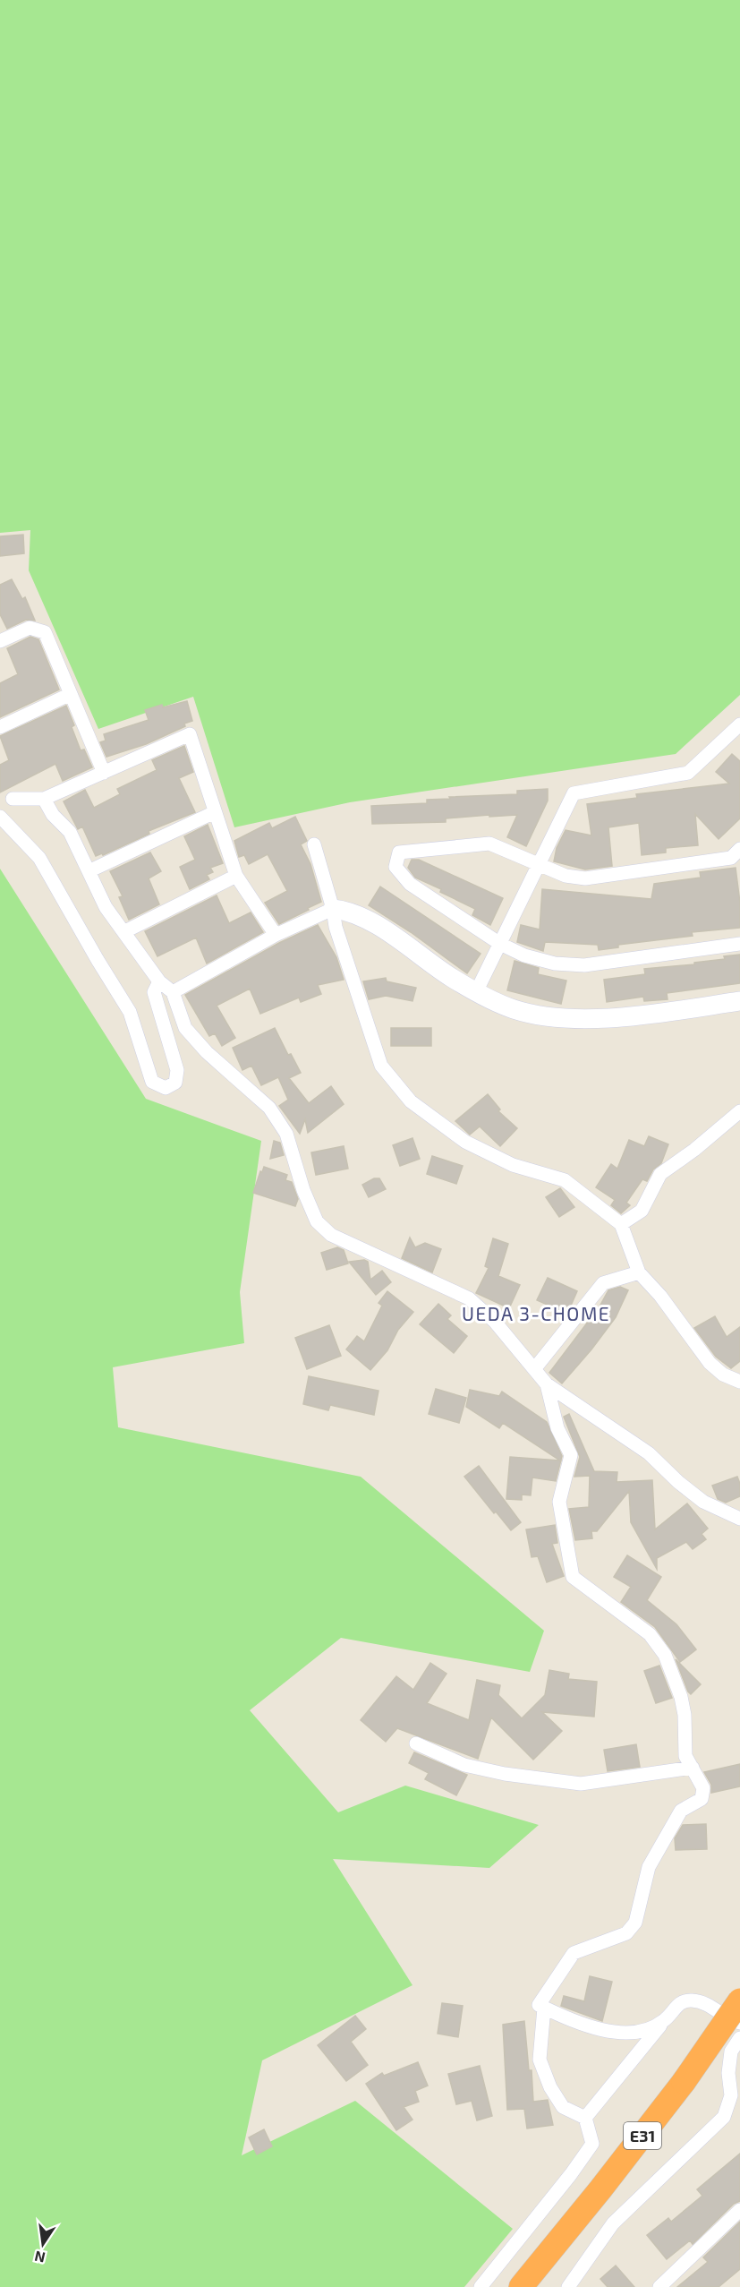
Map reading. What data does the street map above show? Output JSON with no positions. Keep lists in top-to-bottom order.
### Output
{
  "streets": {
    "highway": ["E31"]
  },
  "districts": ["UEDA 3-CHOME"],
  "north": "bottom"
}
